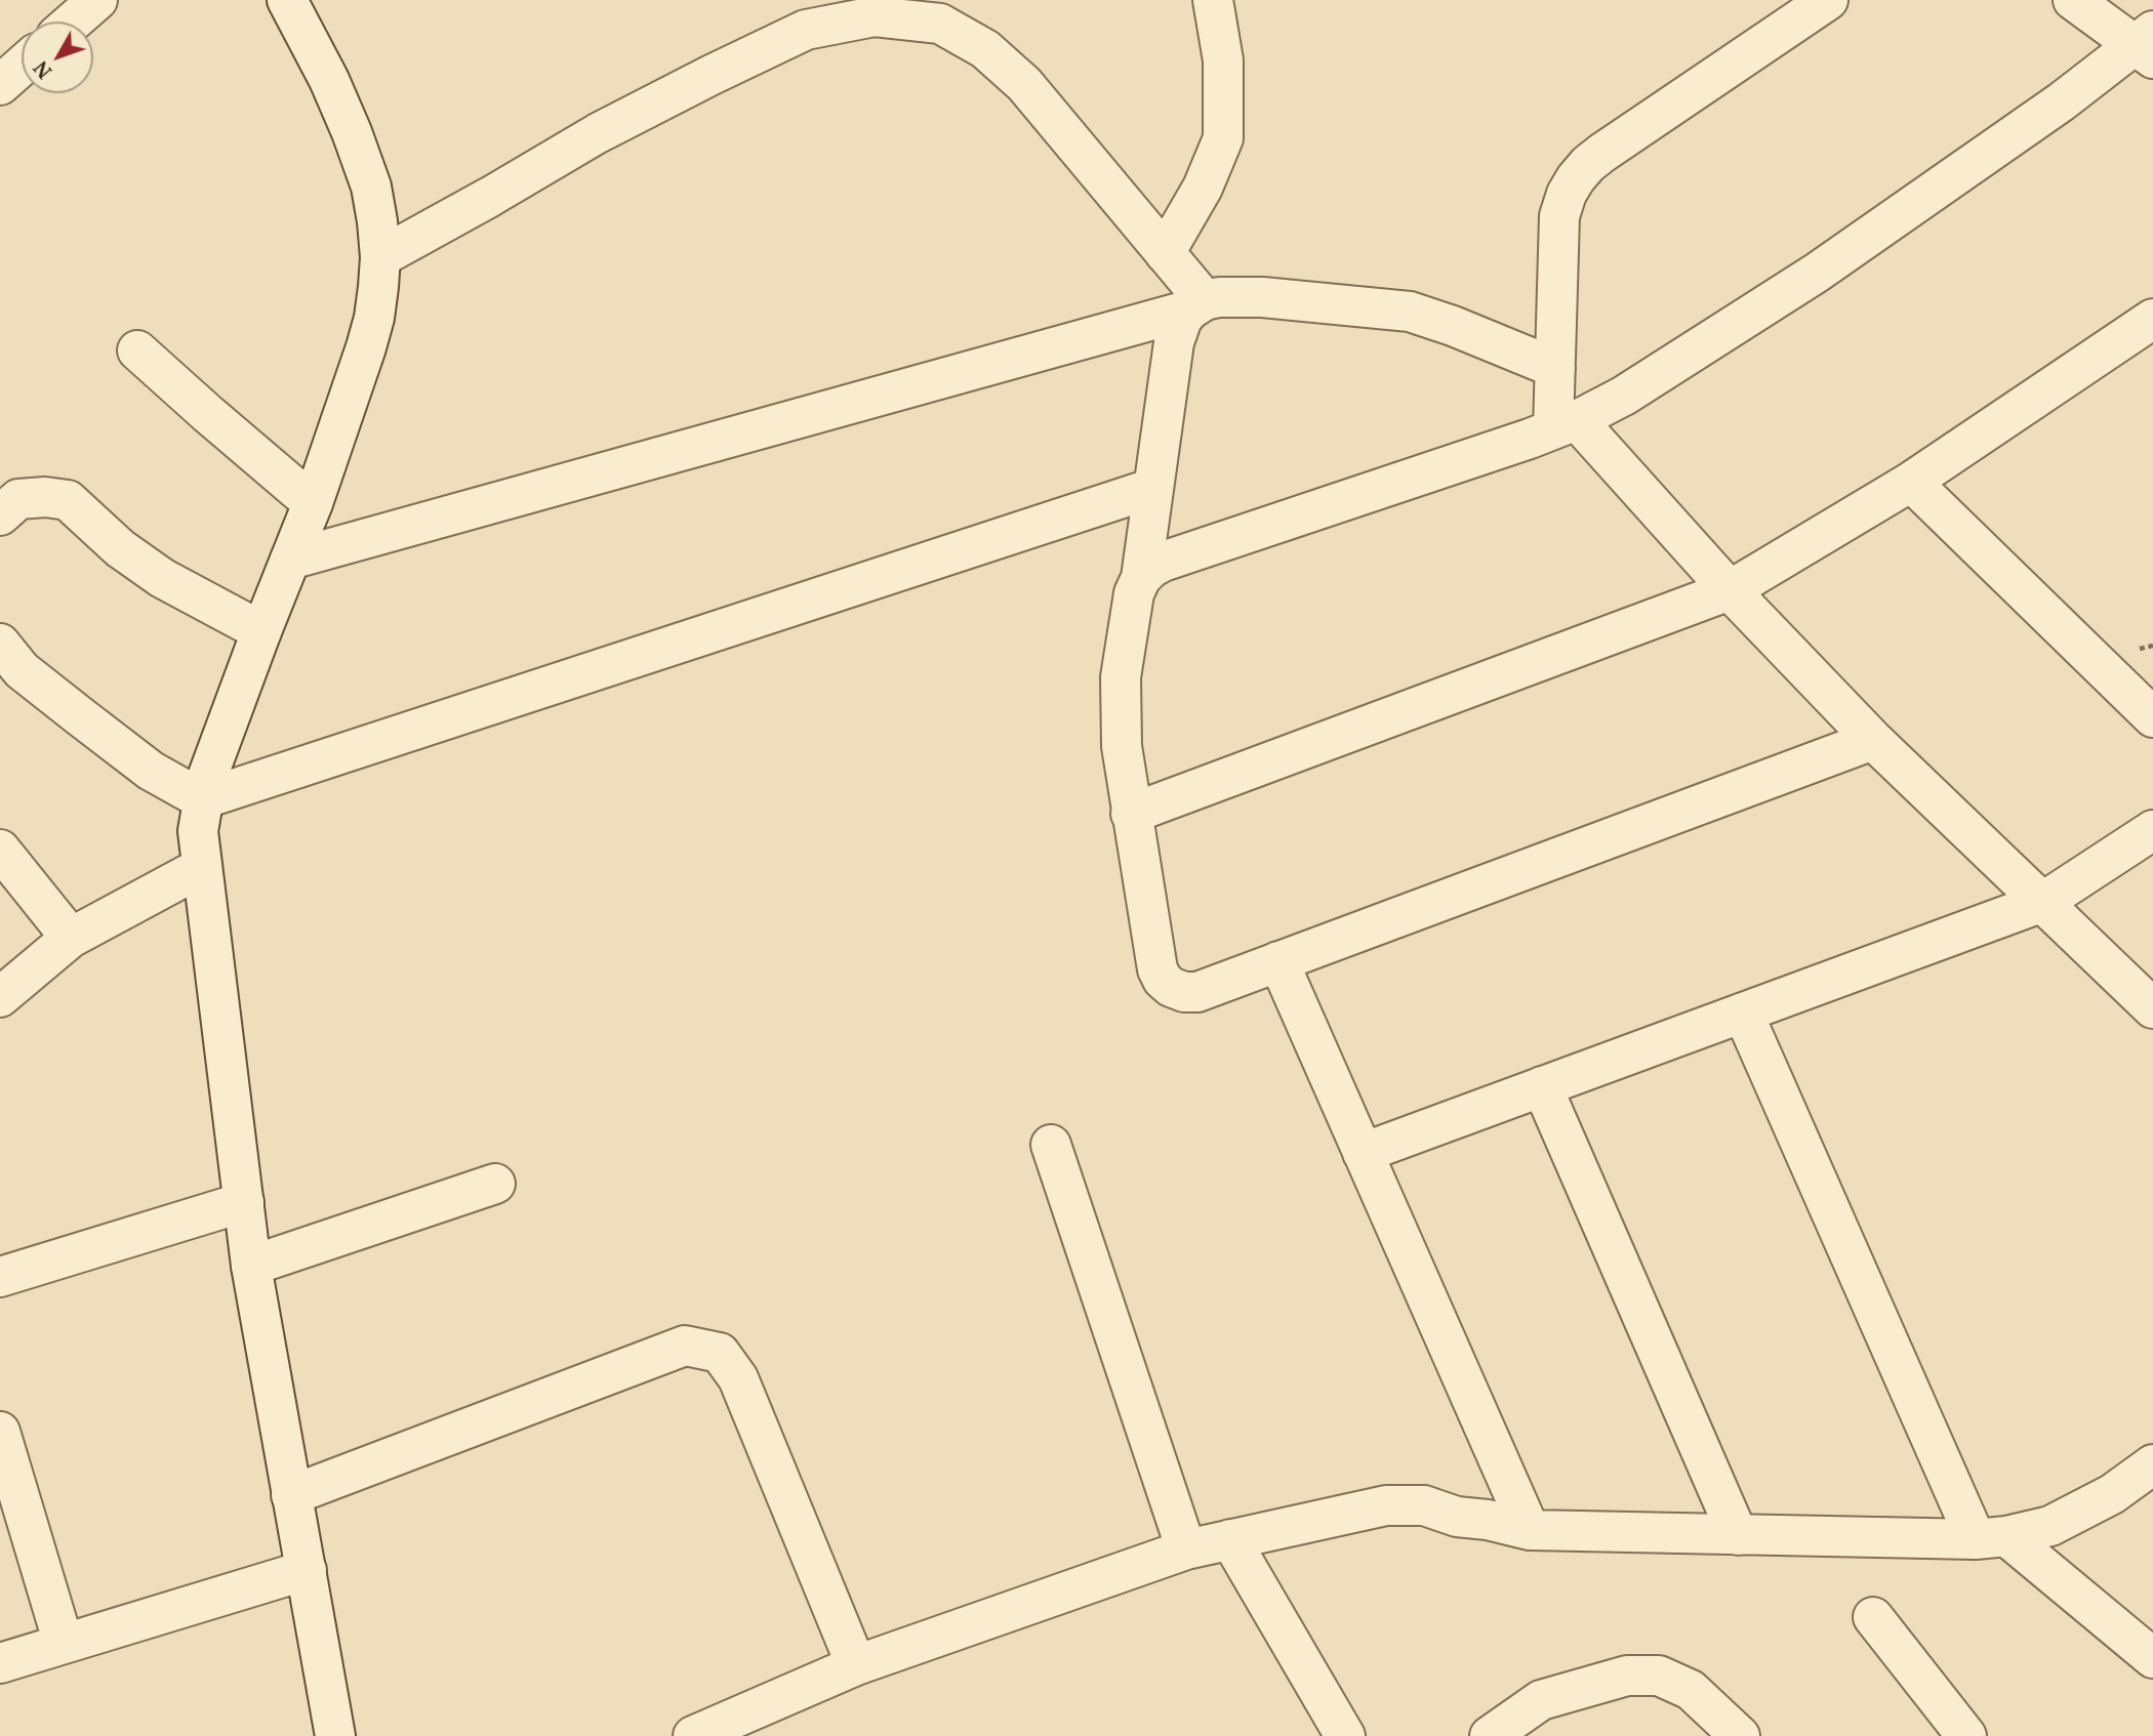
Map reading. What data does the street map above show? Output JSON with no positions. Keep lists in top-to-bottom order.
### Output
{
  "north": "bottom left"
}
